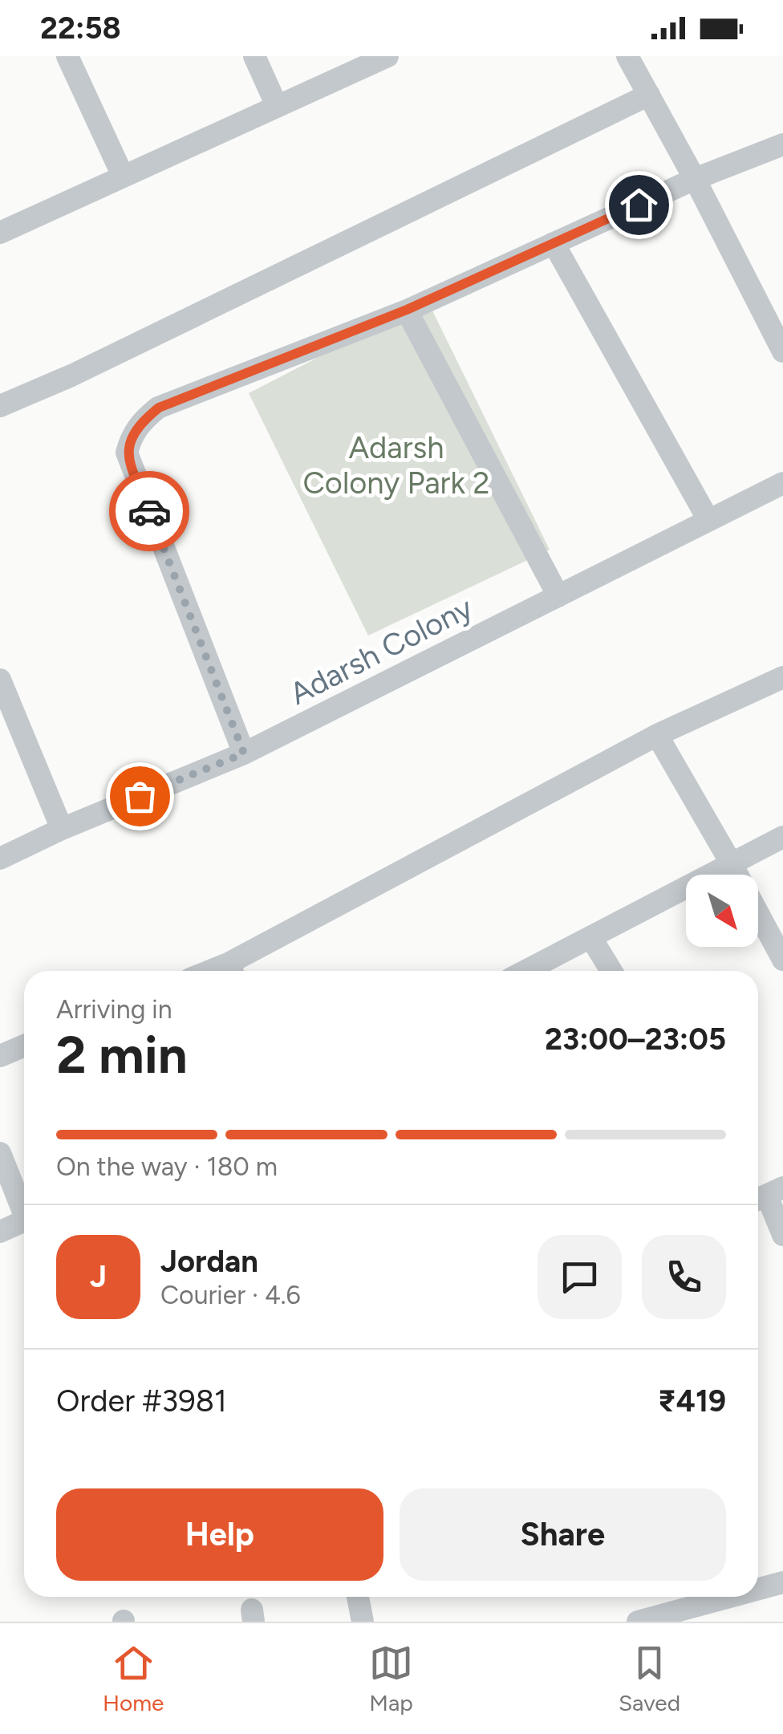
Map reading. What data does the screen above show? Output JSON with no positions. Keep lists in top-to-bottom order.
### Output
{
  "streets": {
    "street": ["Adarsh Colony"]
  },
  "parks": ["Adarsh Colony Park 2"],
  "north": "bottom right",
  "page": {
    "status": "22:58",
    "heading": ["2 min", "Arriving in", "23:00–23:05"],
    "panel": [
      "Jordan",
      "Courier · 4.6",
      "Order #3981",
      "₹419"
    ],
    "bar": "On the way · 180 m",
    "round": "J",
    "buttons": ["Help", "Share"],
    "tabs": ["Home", "Map", "Saved"]
  }
}
